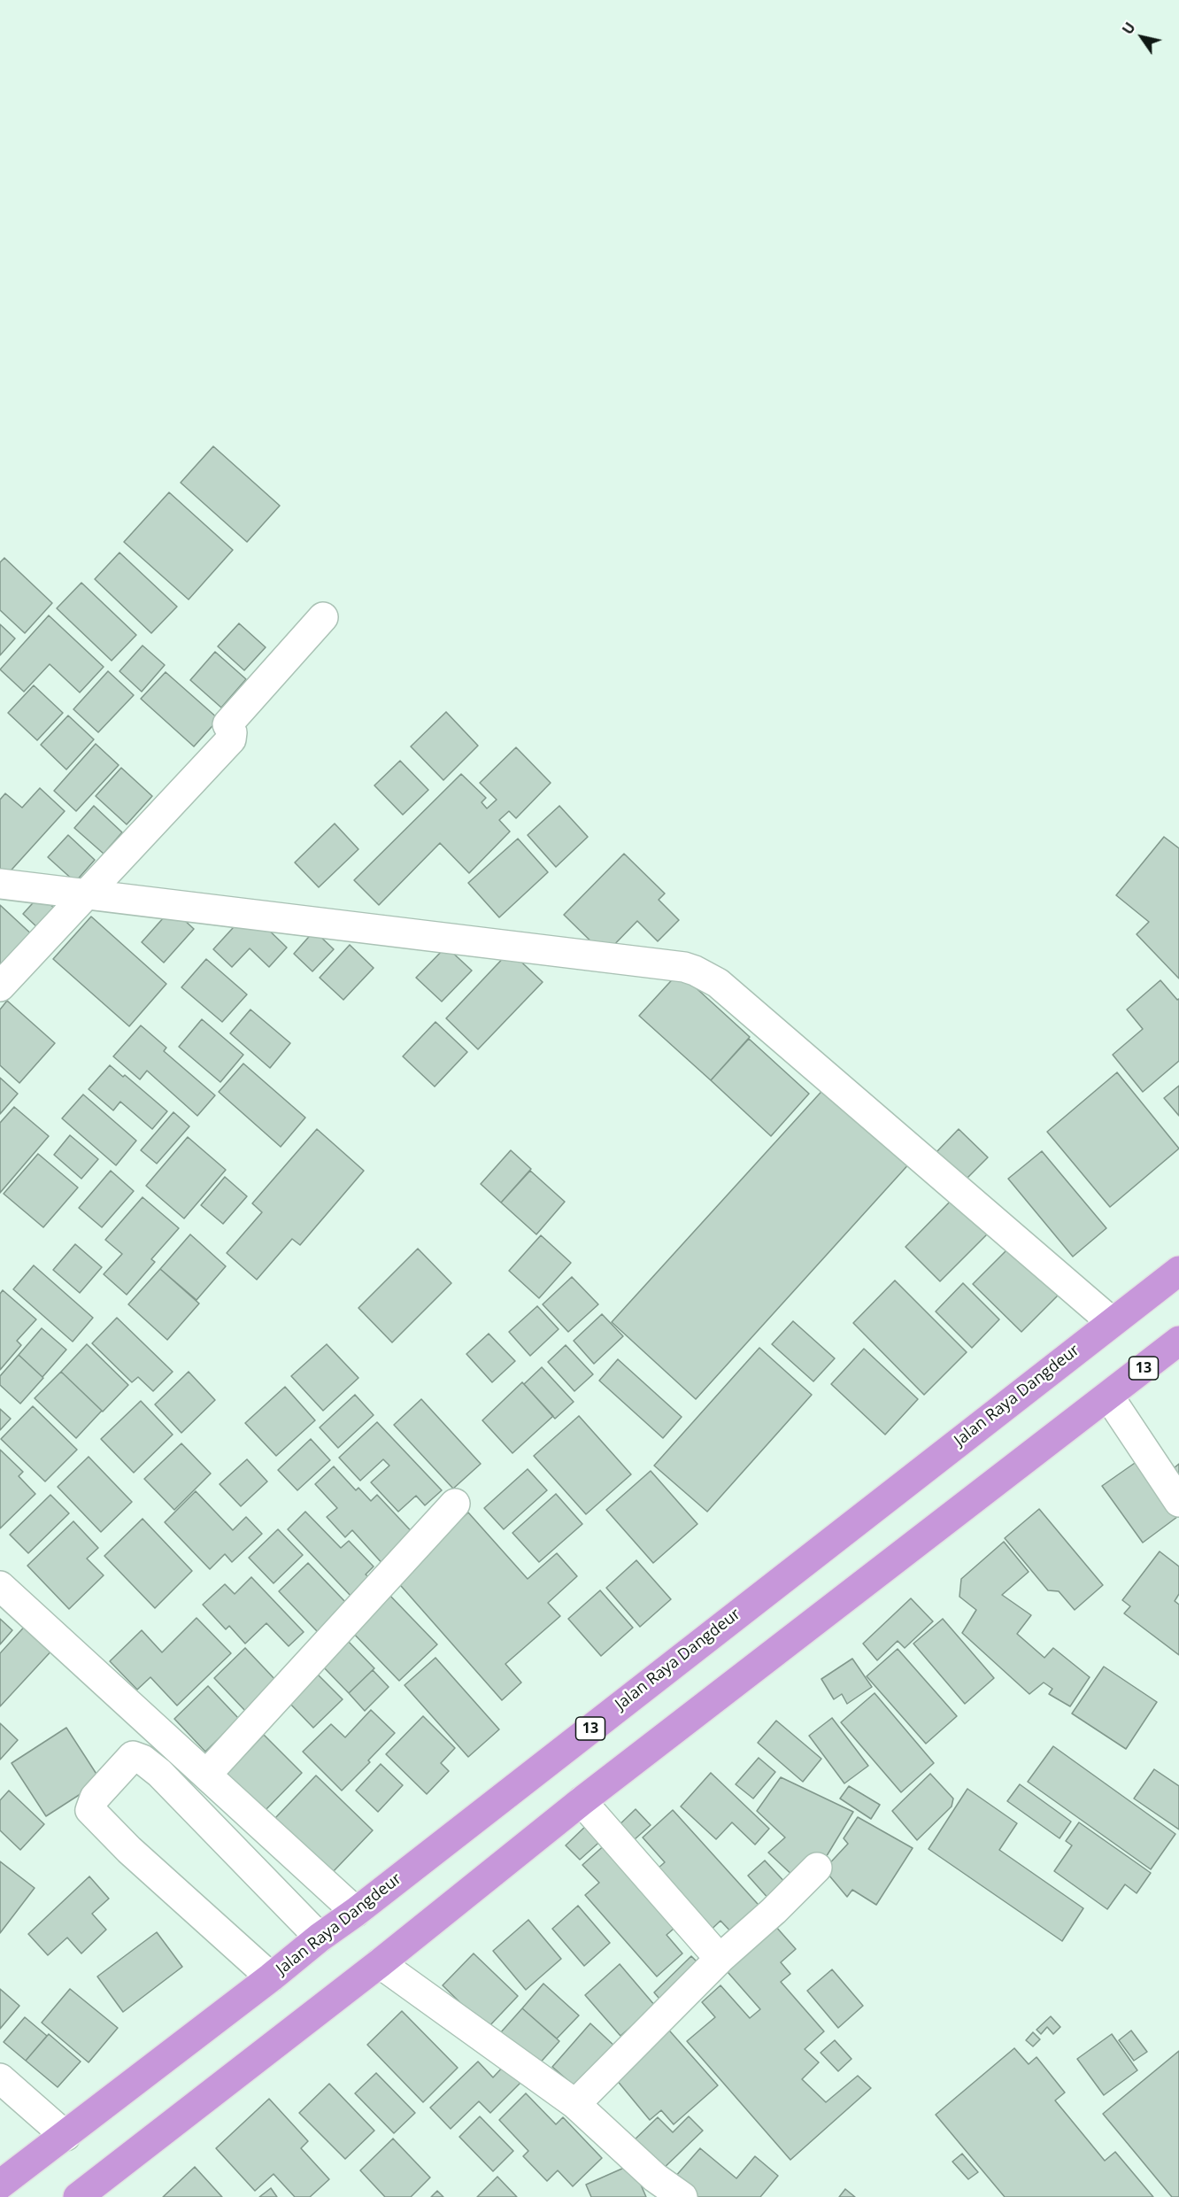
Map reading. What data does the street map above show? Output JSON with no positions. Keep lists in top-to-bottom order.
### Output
{
  "streets": {
    "highway": ["13", "Jalan Raya Dangdeur"]
  },
  "north": "top left"
}
